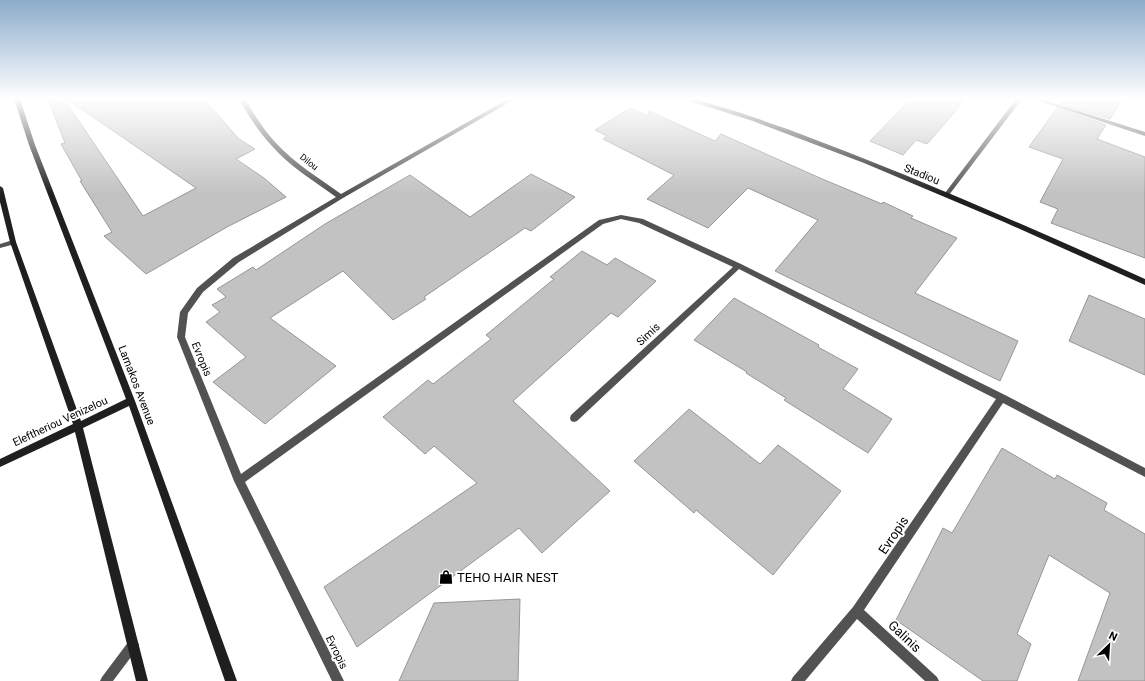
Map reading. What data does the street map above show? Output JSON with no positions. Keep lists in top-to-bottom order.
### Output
{
  "streets": {
    "main road": ["Stadiou", "Larnakos Avenue", "Eleftheriou Venizelou"],
    "street": [
      "Dilou",
      "Simis",
      "Evropis",
      "Galinis"
    ]
  },
  "crossings": [
    ["Dilou", "Evropis"],
    ["Evropis", "Galinis"],
    ["Larnakos Avenue", "Eleftheriou Venizelou"]
  ],
  "places": {
    "shop": ["TEHO HAIR NEST"]
  },
  "north": "top right"
}
